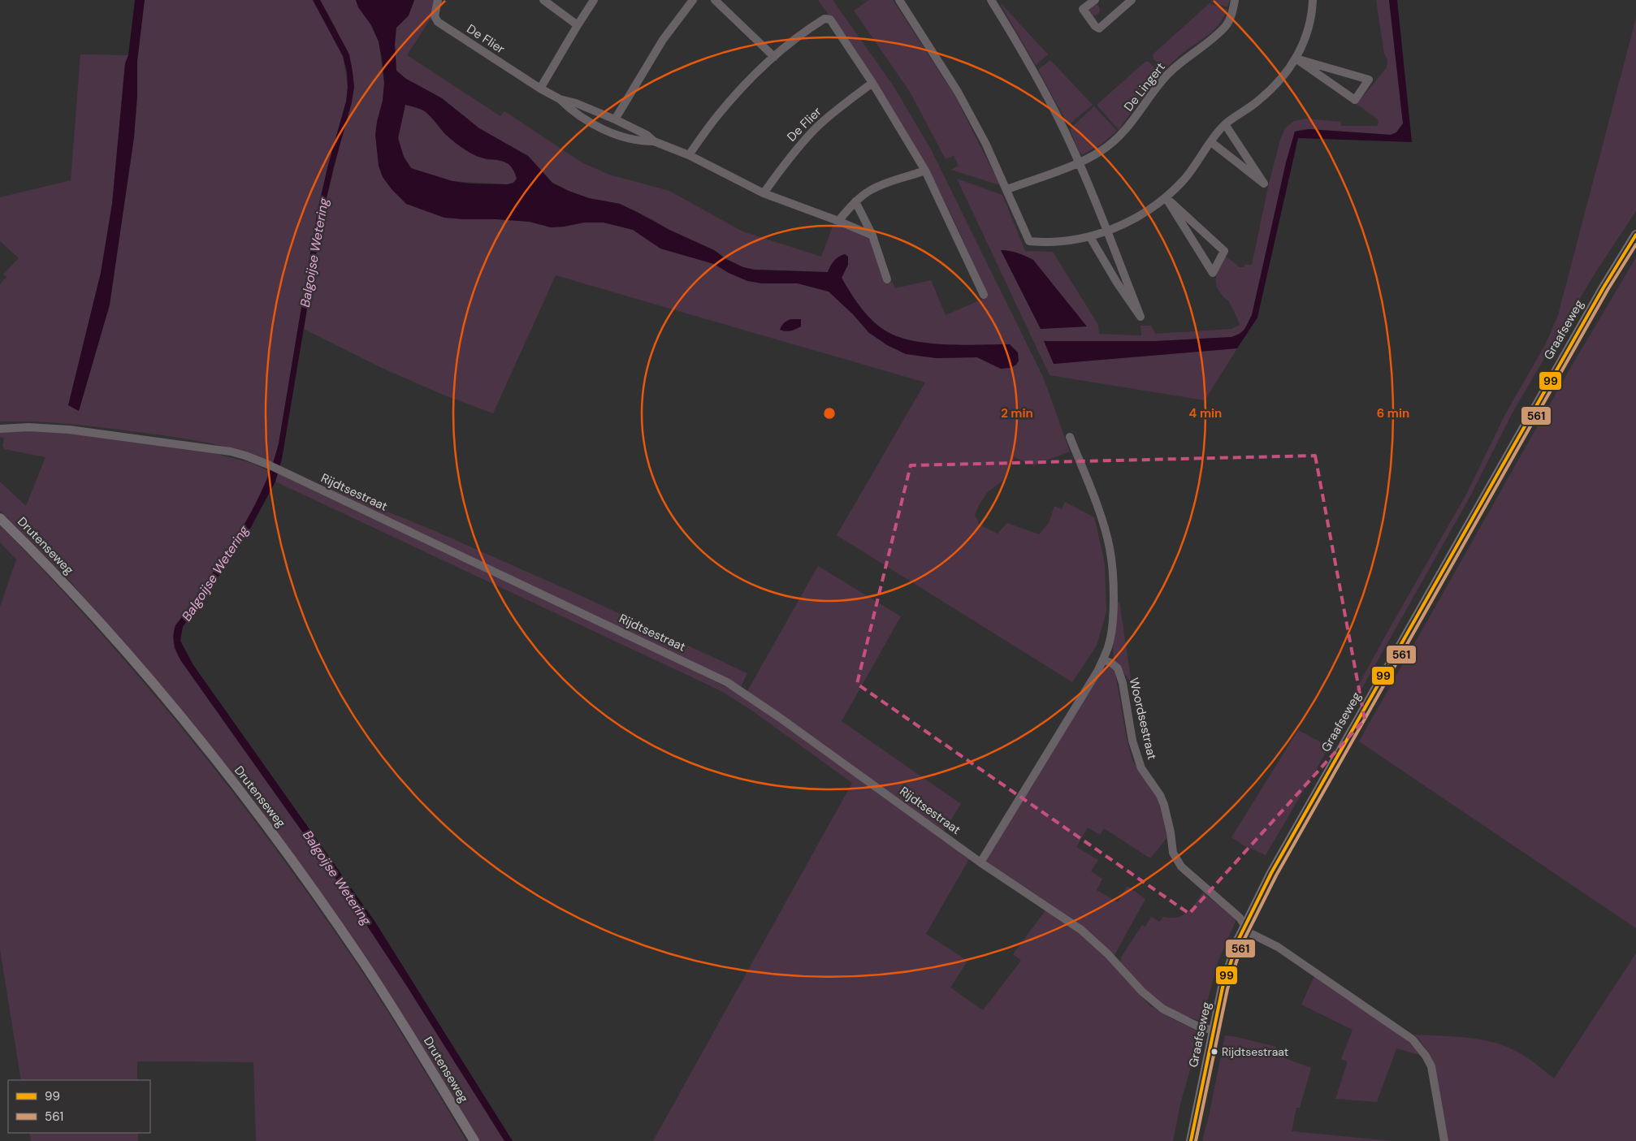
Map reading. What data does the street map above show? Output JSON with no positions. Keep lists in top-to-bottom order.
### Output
{
  "streets": {
    "main road": ["Graafseweg", "Drutenseweg"],
    "street": [
      "De Flier",
      "De Lingert",
      "Rijdtsestraat",
      "Woordsestraat"
    ]
  },
  "crossings": [
    ["Graafseweg", "Rijdtsestraat"],
    ["Graafseweg", "Woordsestraat"]
  ],
  "water": ["Balgoijse Wetering"],
  "places": ["Rijdtsestraat"],
  "lines": ["transit line 99", "transit line 561"],
  "legend": ["99", "561"],
  "rings": ["2 min", "4 min", "6 min"]
}
